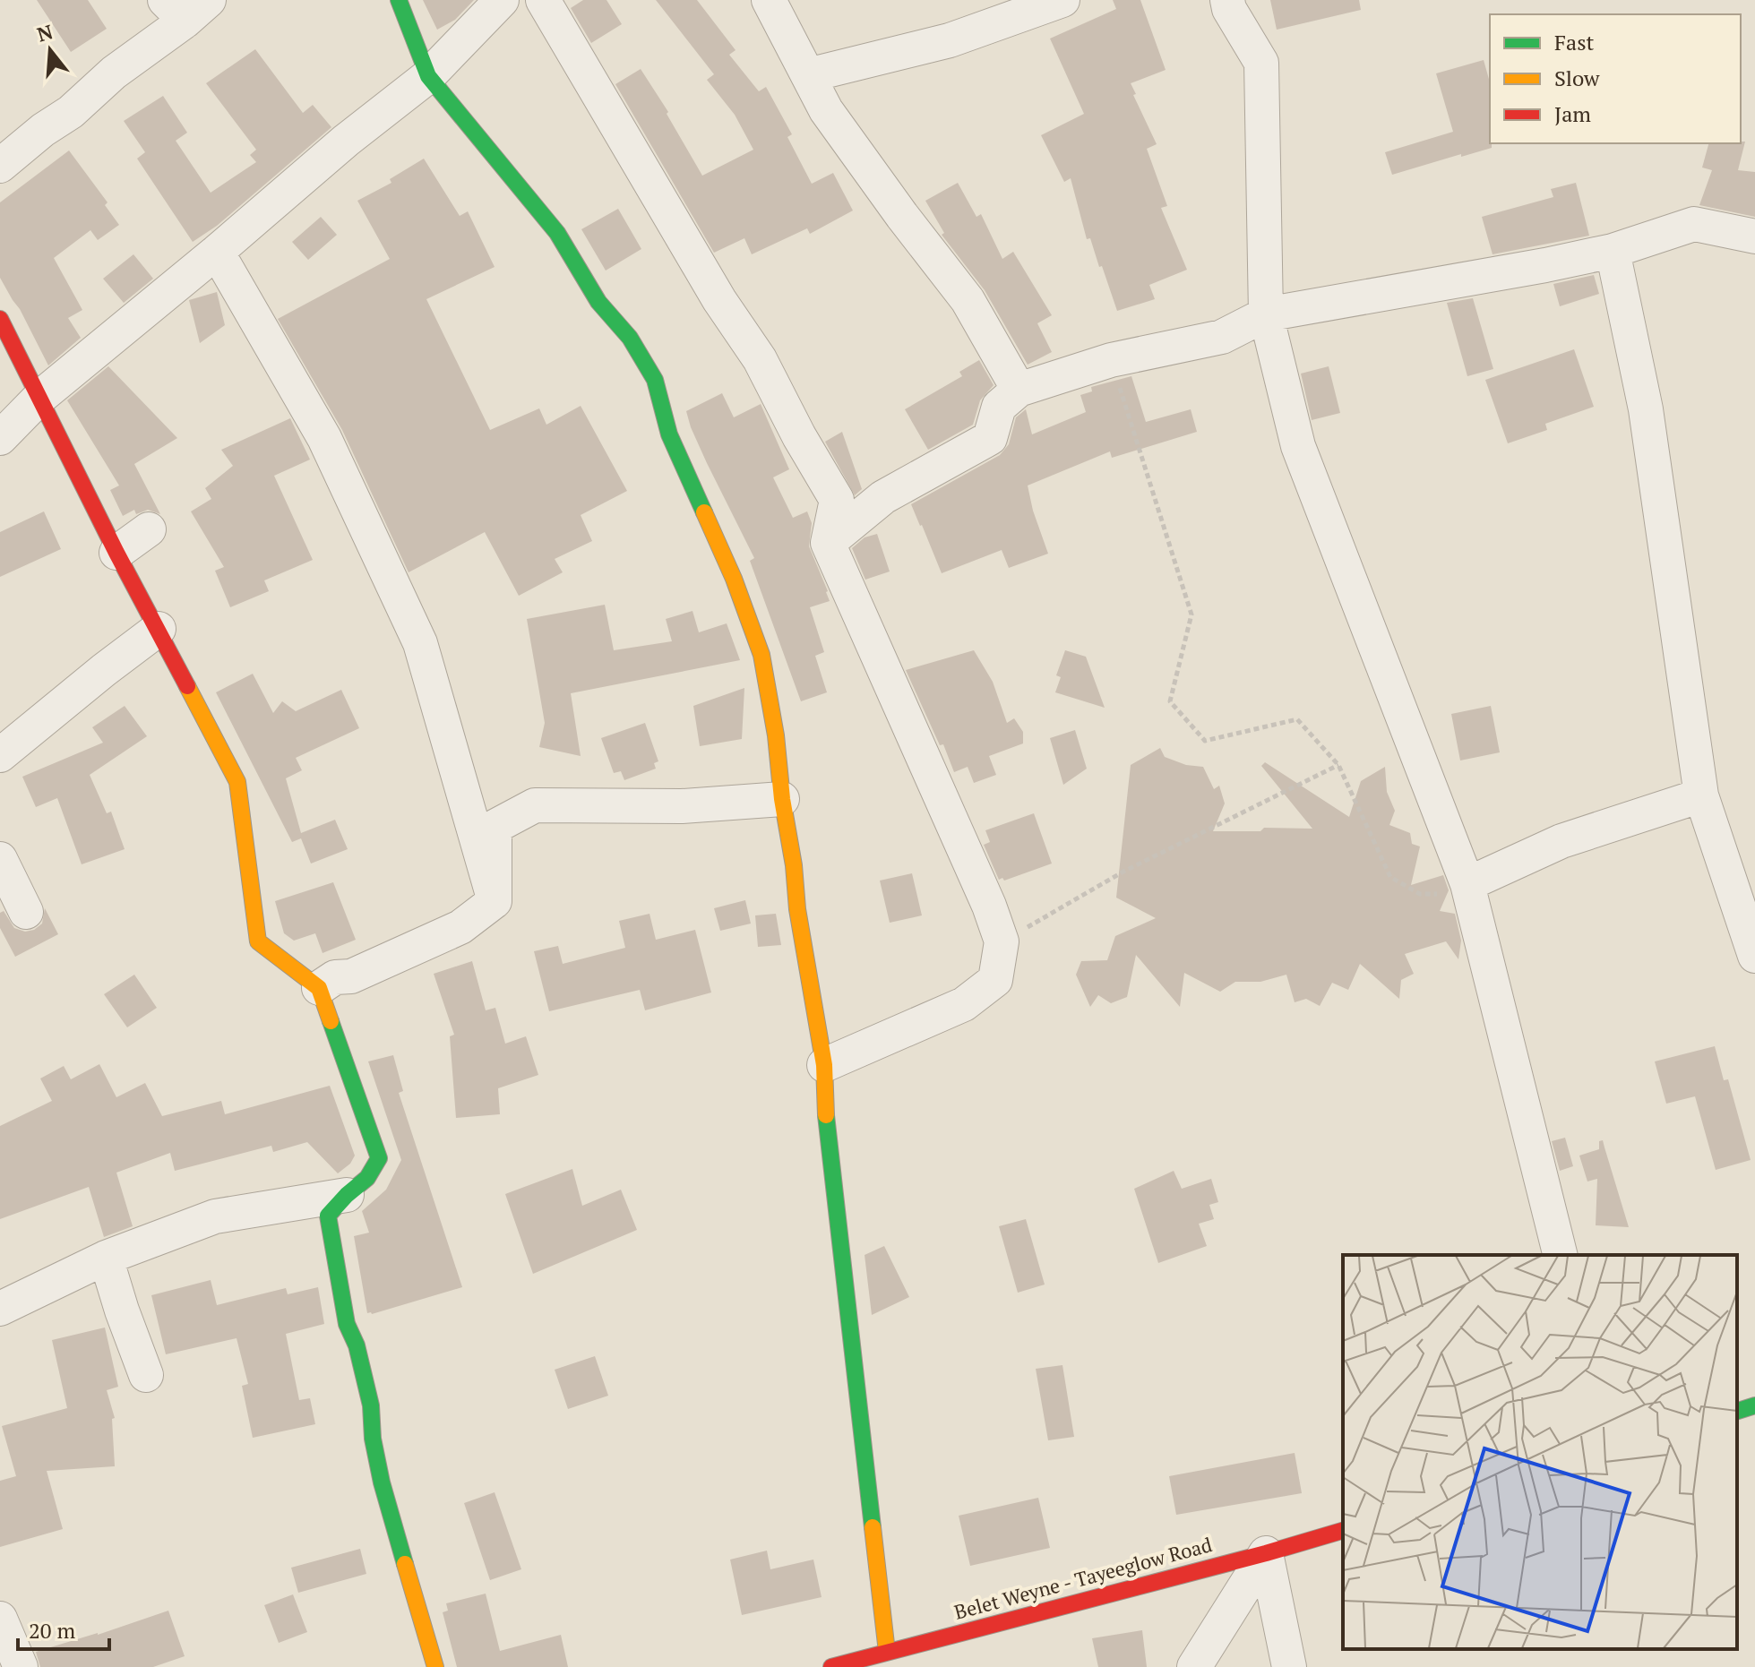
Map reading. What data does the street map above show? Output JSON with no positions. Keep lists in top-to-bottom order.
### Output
{
  "streets": {
    "street": ["Belet Weyne - Tayeeglow Road"]
  },
  "legend": ["Fast", "Slow", "Jam"],
  "scale_bar": "20 m",
  "north": "top"
}
